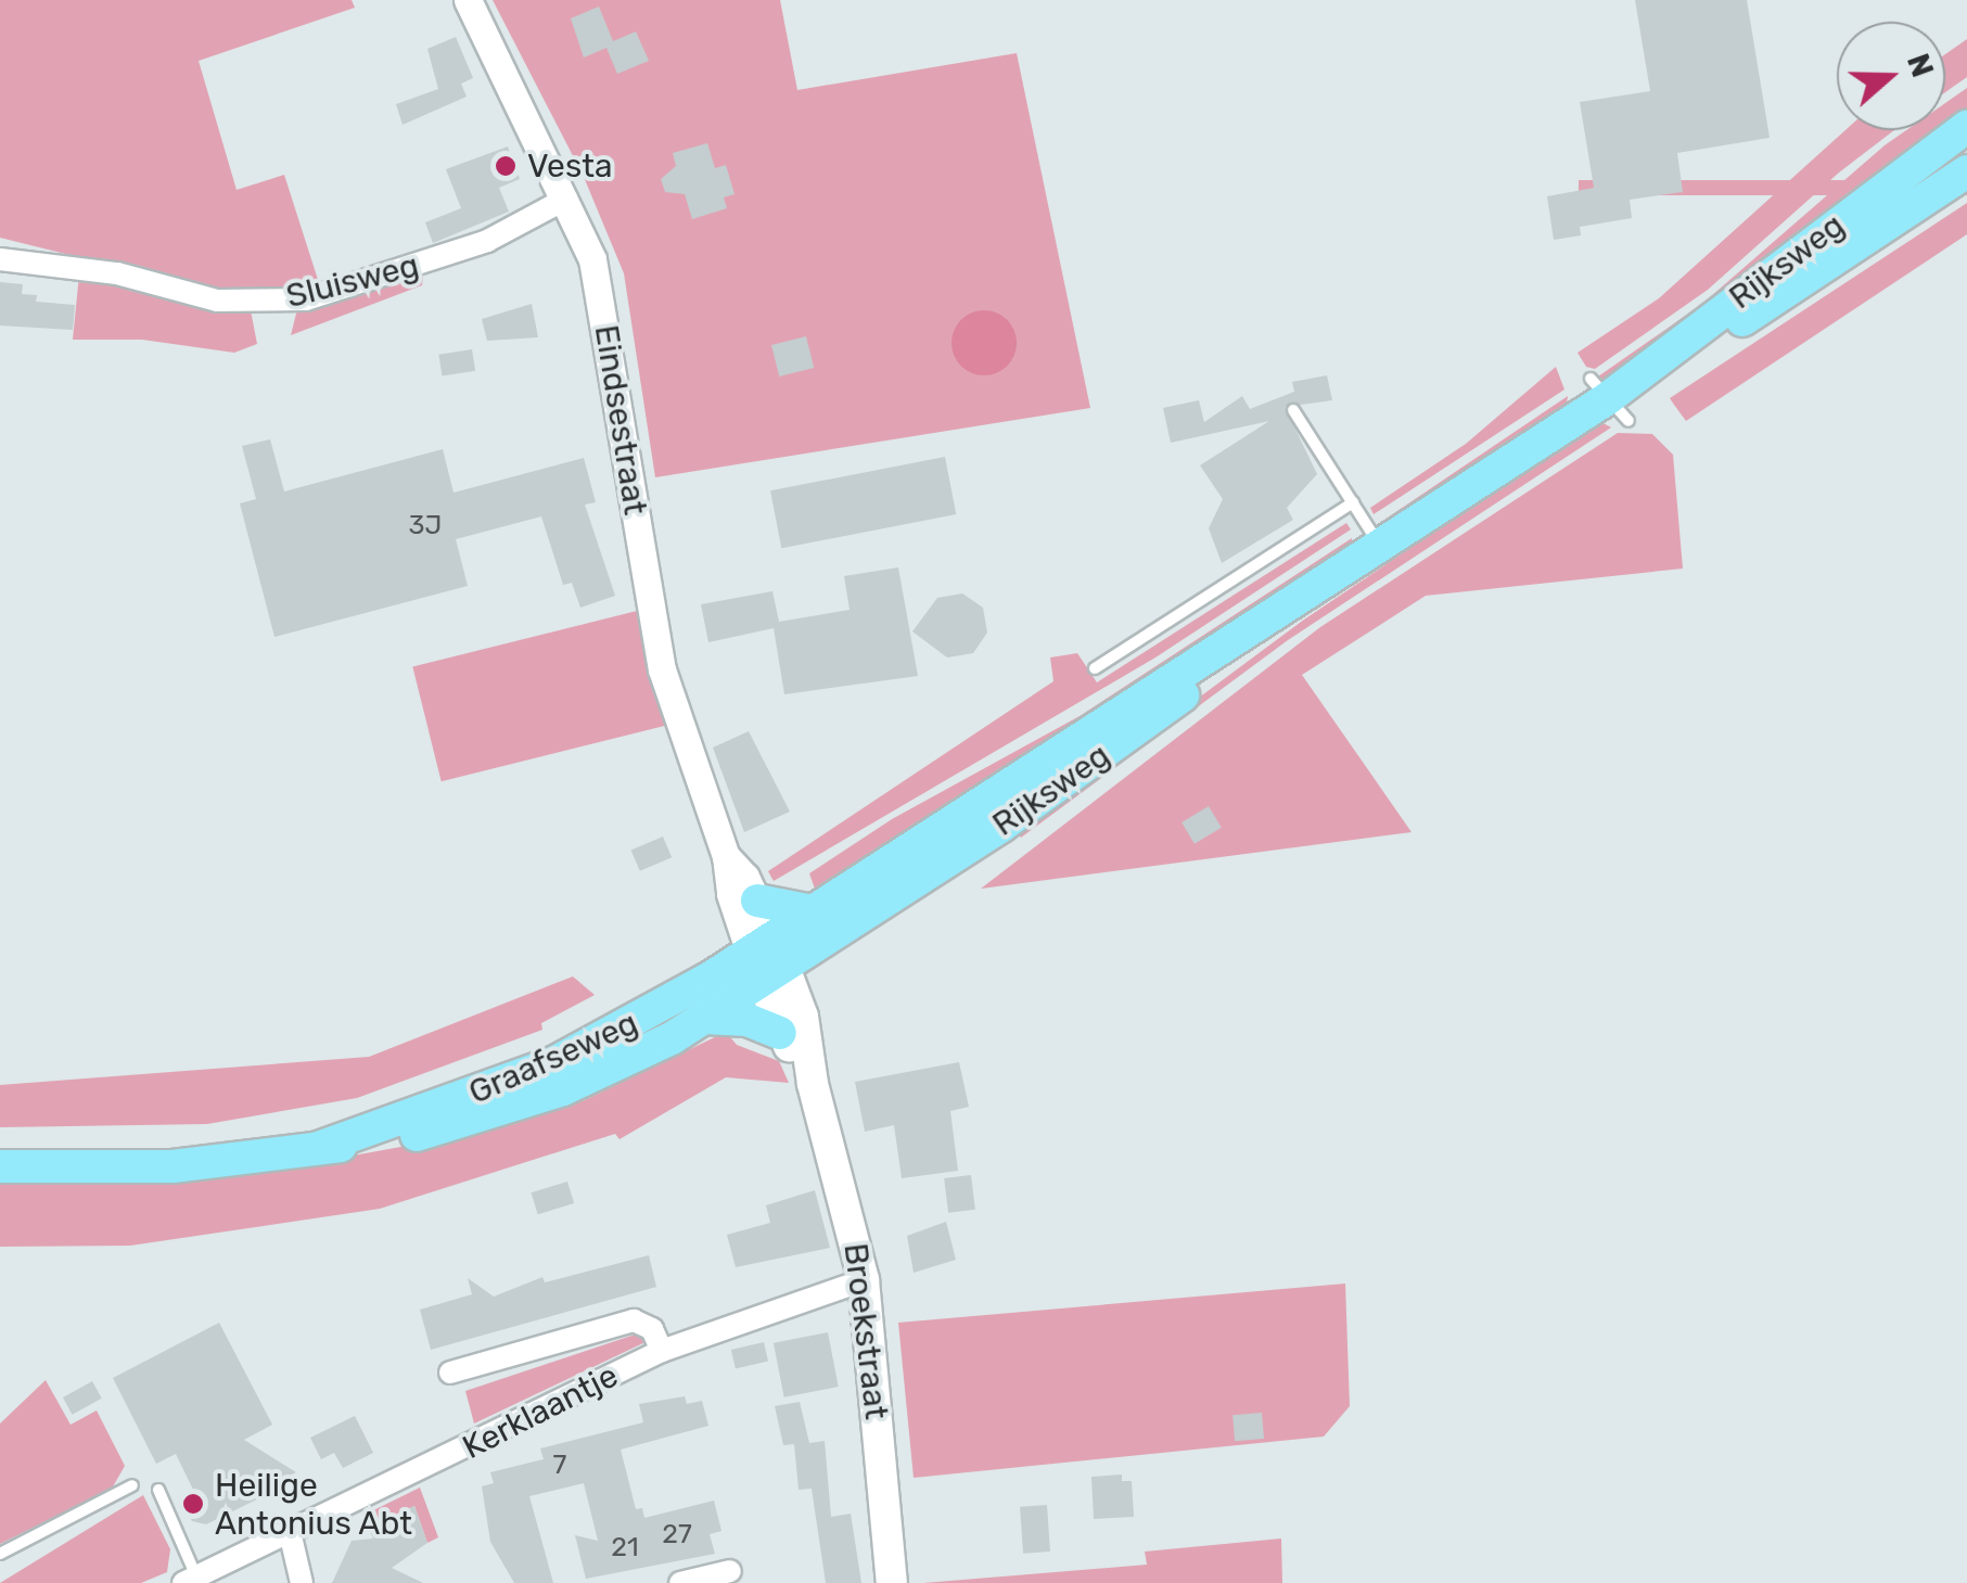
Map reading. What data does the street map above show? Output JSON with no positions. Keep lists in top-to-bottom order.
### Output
{
  "streets": {
    "main road": ["Rijksweg", "Graafseweg", "Broekstraat"],
    "street": ["Sluisweg", "Eindsestraat", "Kerklaantje"]
  },
  "crossings": [
    ["Rijksweg", "Eindsestraat"],
    ["Rijksweg", "Graafseweg"],
    ["Rijksweg", "Broekstraat"],
    ["Sluisweg", "Eindsestraat"],
    ["Eindsestraat", "Graafseweg"],
    ["Eindsestraat", "Broekstraat"],
    ["Graafseweg", "Broekstraat"],
    ["Broekstraat", "Kerklaantje"]
  ],
  "places": ["Vesta", "Heilige Antonius Abt"],
  "house_numbers": [
    "3J",
    "7",
    "27",
    "21"
  ],
  "north": "right"
}
